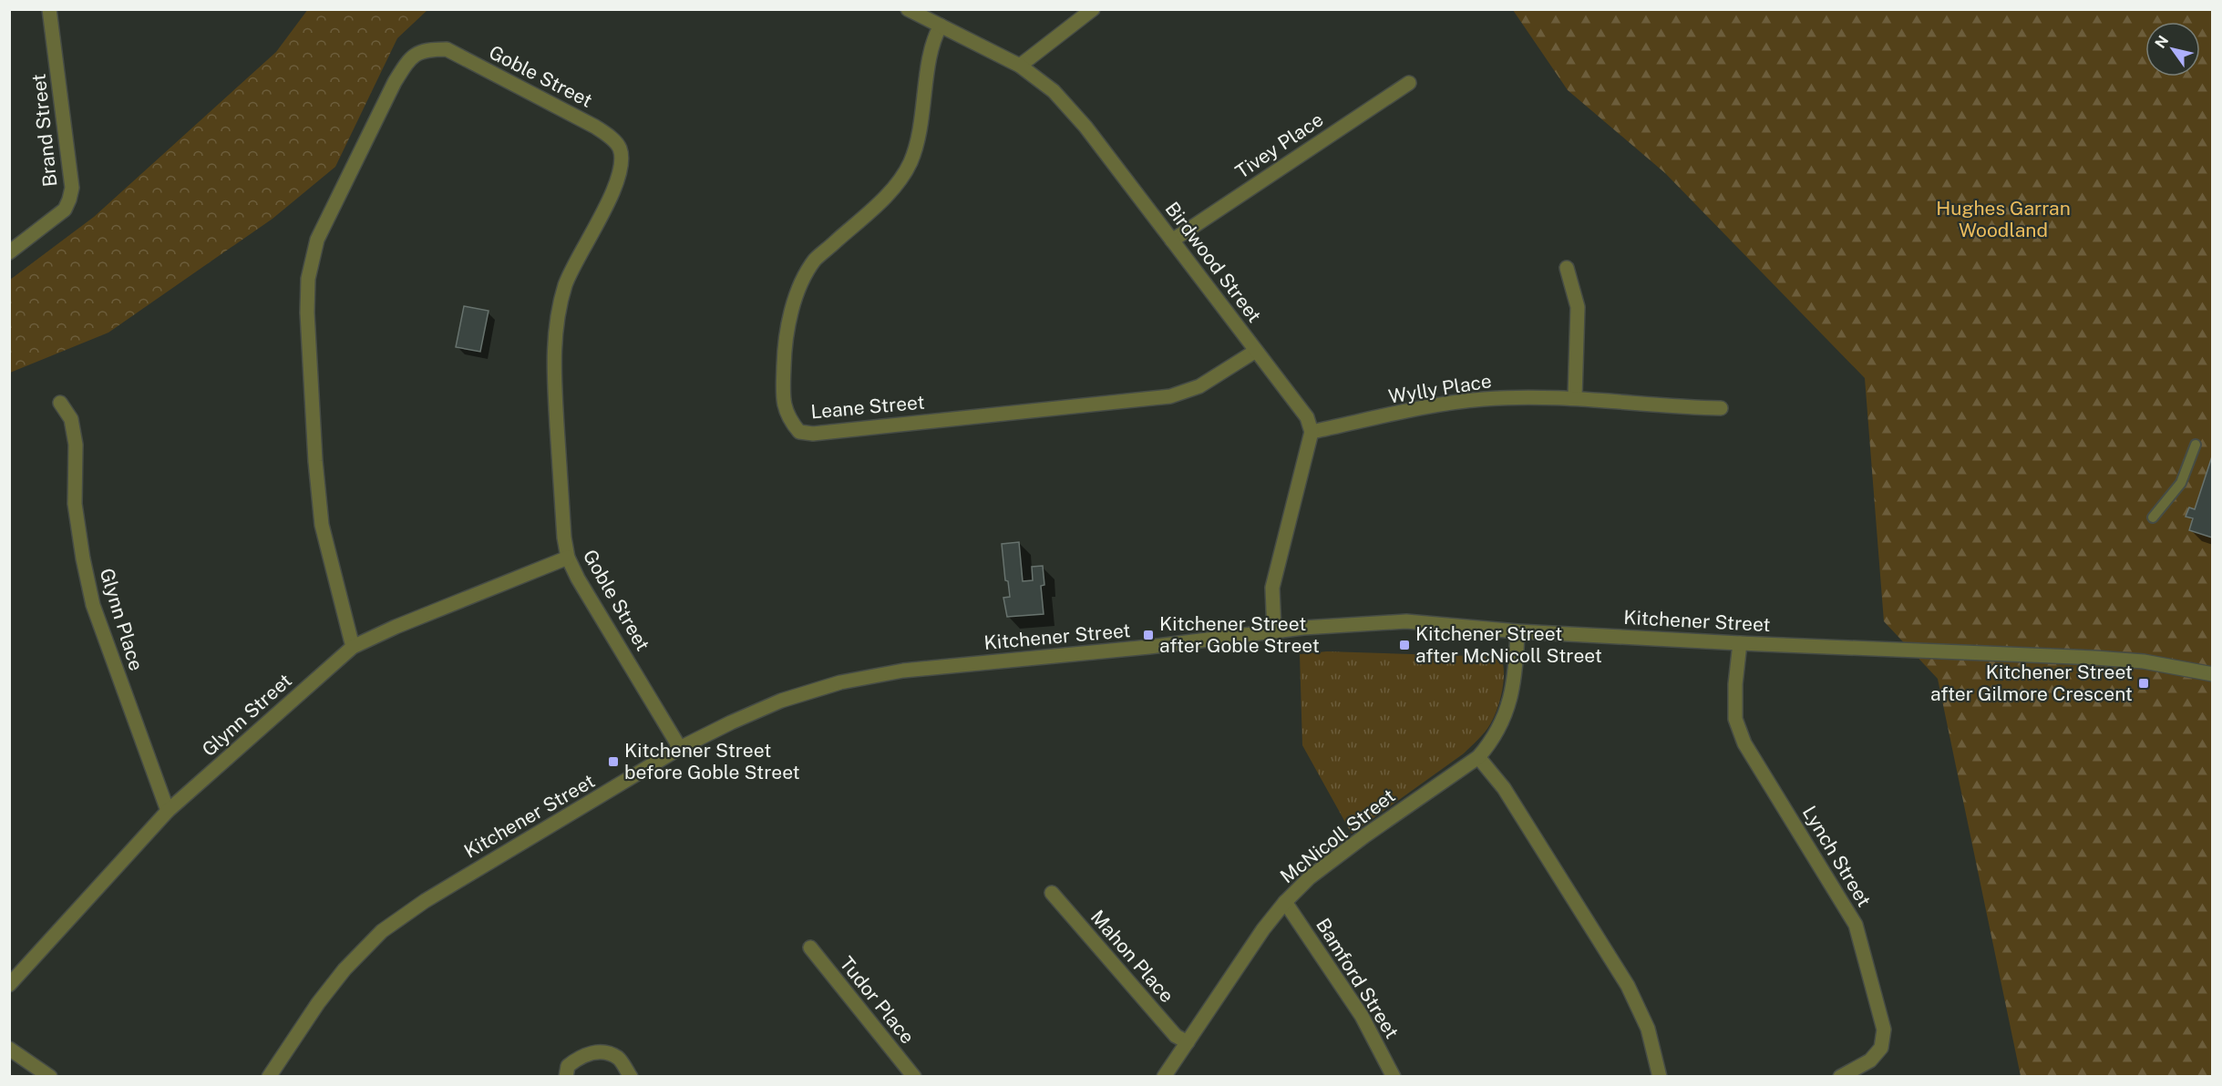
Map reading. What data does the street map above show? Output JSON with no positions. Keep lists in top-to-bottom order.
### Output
{
  "streets": {
    "street": [
      "Goble Street",
      "Brand Street",
      "Tivey Place",
      "Birdwood Street",
      "Wylly Place",
      "Leane Street",
      "Glynn Place",
      "Kitchener Street",
      "Glynn Street",
      "McNicoll Street",
      "Lynch Street",
      "Mahon Place",
      "Bamford Street",
      "Tudor Place"
    ]
  },
  "crossings": [
    ["Goble Street", "Kitchener Street"],
    ["Goble Street", "Glynn Street"],
    ["Tivey Place", "Birdwood Street"],
    ["Birdwood Street", "Wylly Place"],
    ["Birdwood Street", "Leane Street"],
    ["Glynn Place", "Glynn Street"],
    ["Kitchener Street", "McNicoll Street"],
    ["Kitchener Street", "Lynch Street"],
    ["McNicoll Street", "Mahon Place"],
    ["McNicoll Street", "Bamford Street"]
  ],
  "parks": ["Hughes Garran Woodland"],
  "places": {
    "transit": [
      "Kitchener Street after Goble Street",
      "Kitchener Street after McNicoll Street",
      "Kitchener Street after Gilmore Crescent",
      "Kitchener Street before Goble Street"
    ]
  },
  "north": "top left"
}
